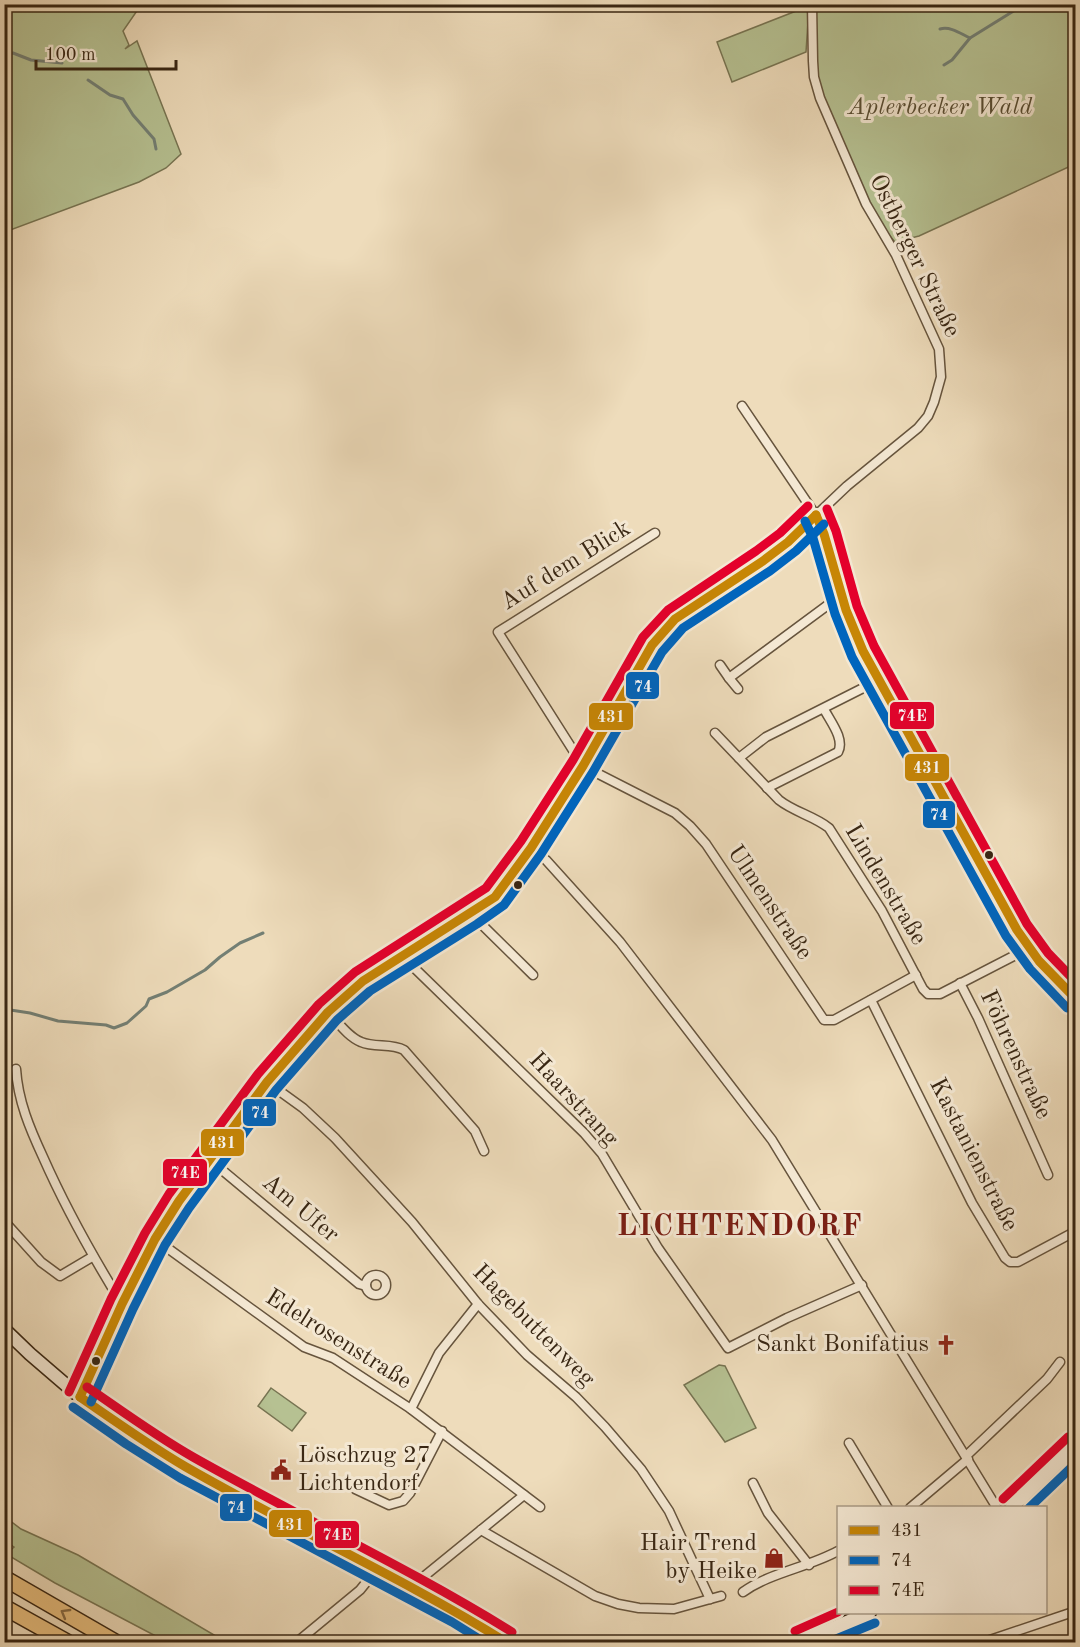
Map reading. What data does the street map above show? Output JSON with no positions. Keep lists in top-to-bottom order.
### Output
{
  "streets": {
    "street": [
      "Ostberger Straße",
      "Auf dem Blick",
      "Lindenstraße",
      "Ulmenstraße",
      "Föhrenstraße",
      "Haarstrang",
      "Kastanienstraße",
      "Am Ufer",
      "Hagebuttenweg",
      "Edelrosenstraße"
    ]
  },
  "crossings": [
    ["Ostberger Straße", "Auf dem Blick"],
    ["Ostberger Straße", "Ulmenstraße"],
    ["Ostberger Straße", "Haarstrang"],
    ["Ostberger Straße", "Am Ufer"],
    ["Ostberger Straße", "Hagebuttenweg"],
    ["Ostberger Straße", "Edelrosenstraße"],
    ["Auf dem Blick", "Ulmenstraße"],
    ["Lindenstraße", "Ulmenstraße"],
    ["Lindenstraße", "Föhrenstraße"],
    ["Ulmenstraße", "Kastanienstraße"]
  ],
  "districts": ["LICHTENDORF"],
  "parks": ["Aplerbecker Wald"],
  "places": {
    "church": ["Sankt Bonifatius"],
    "public building": ["Löschzug 27 Lichtendorf"],
    "shop": ["Hair Trend by Heike"]
  },
  "lines": ["transit line 74E", "transit line 431", "transit line 74"],
  "legend": ["431", "74", "74E"],
  "scale_bar": "100 m"
}
